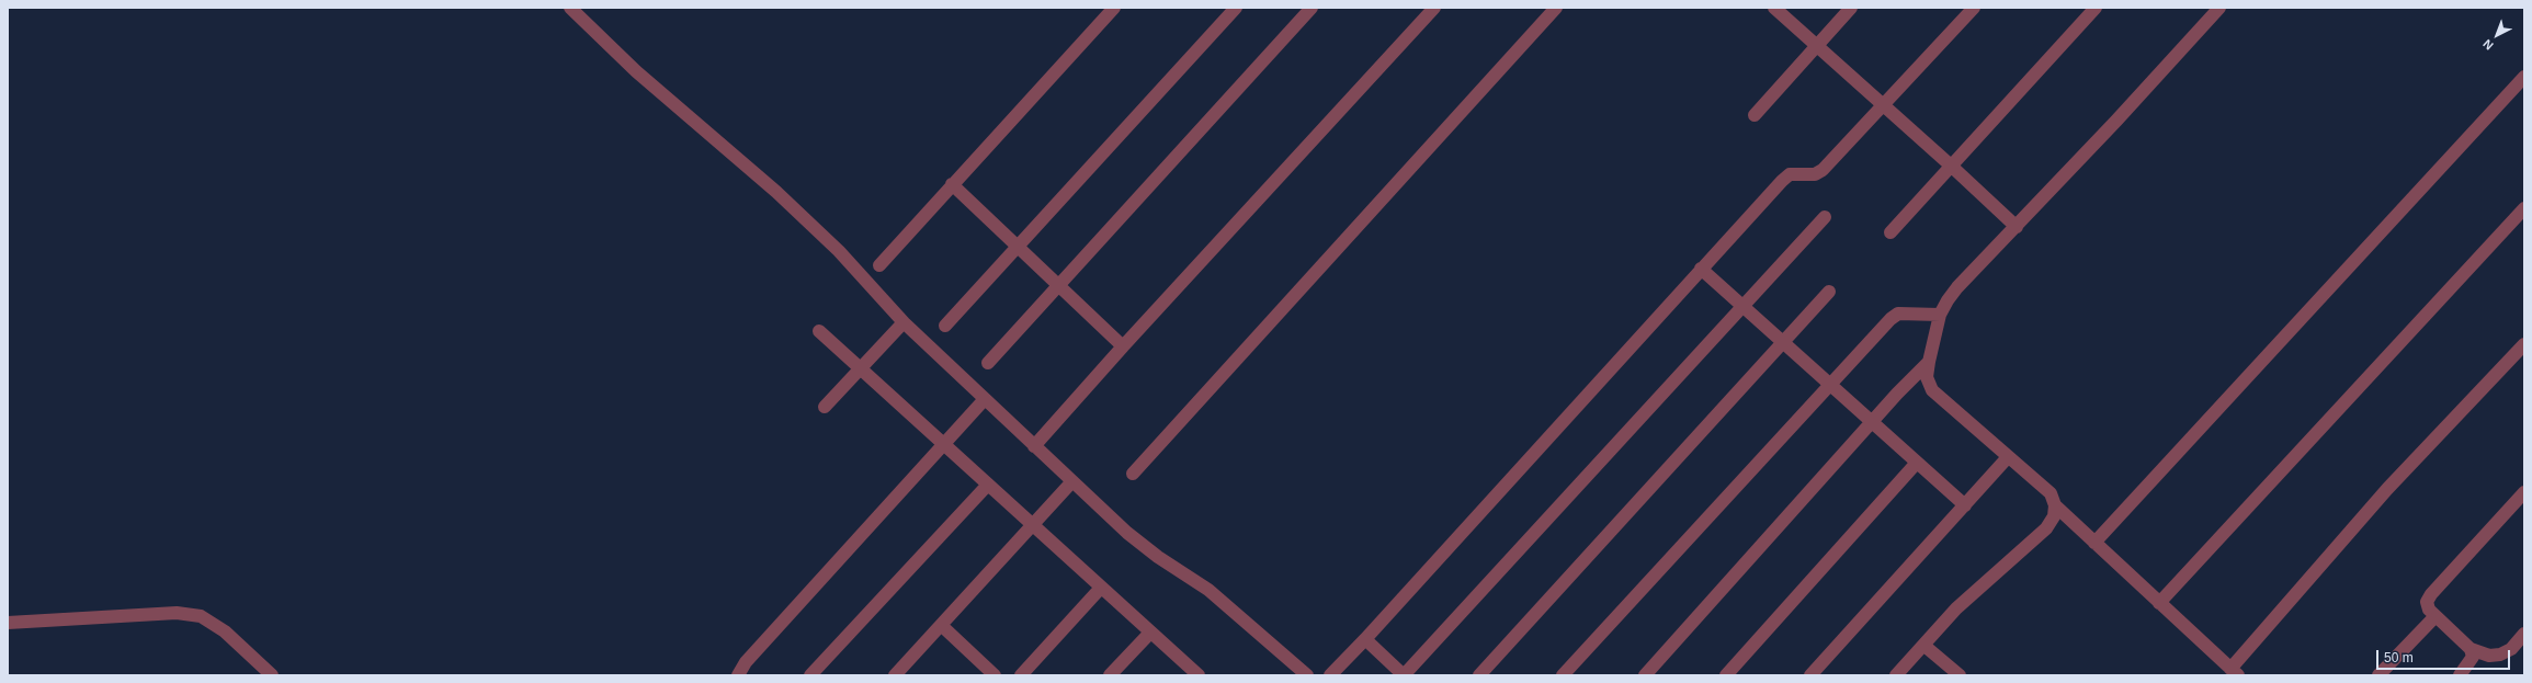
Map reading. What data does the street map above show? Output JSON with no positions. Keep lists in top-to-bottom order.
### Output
{
  "scale_bar": "50 m",
  "north": "bottom left"
}
